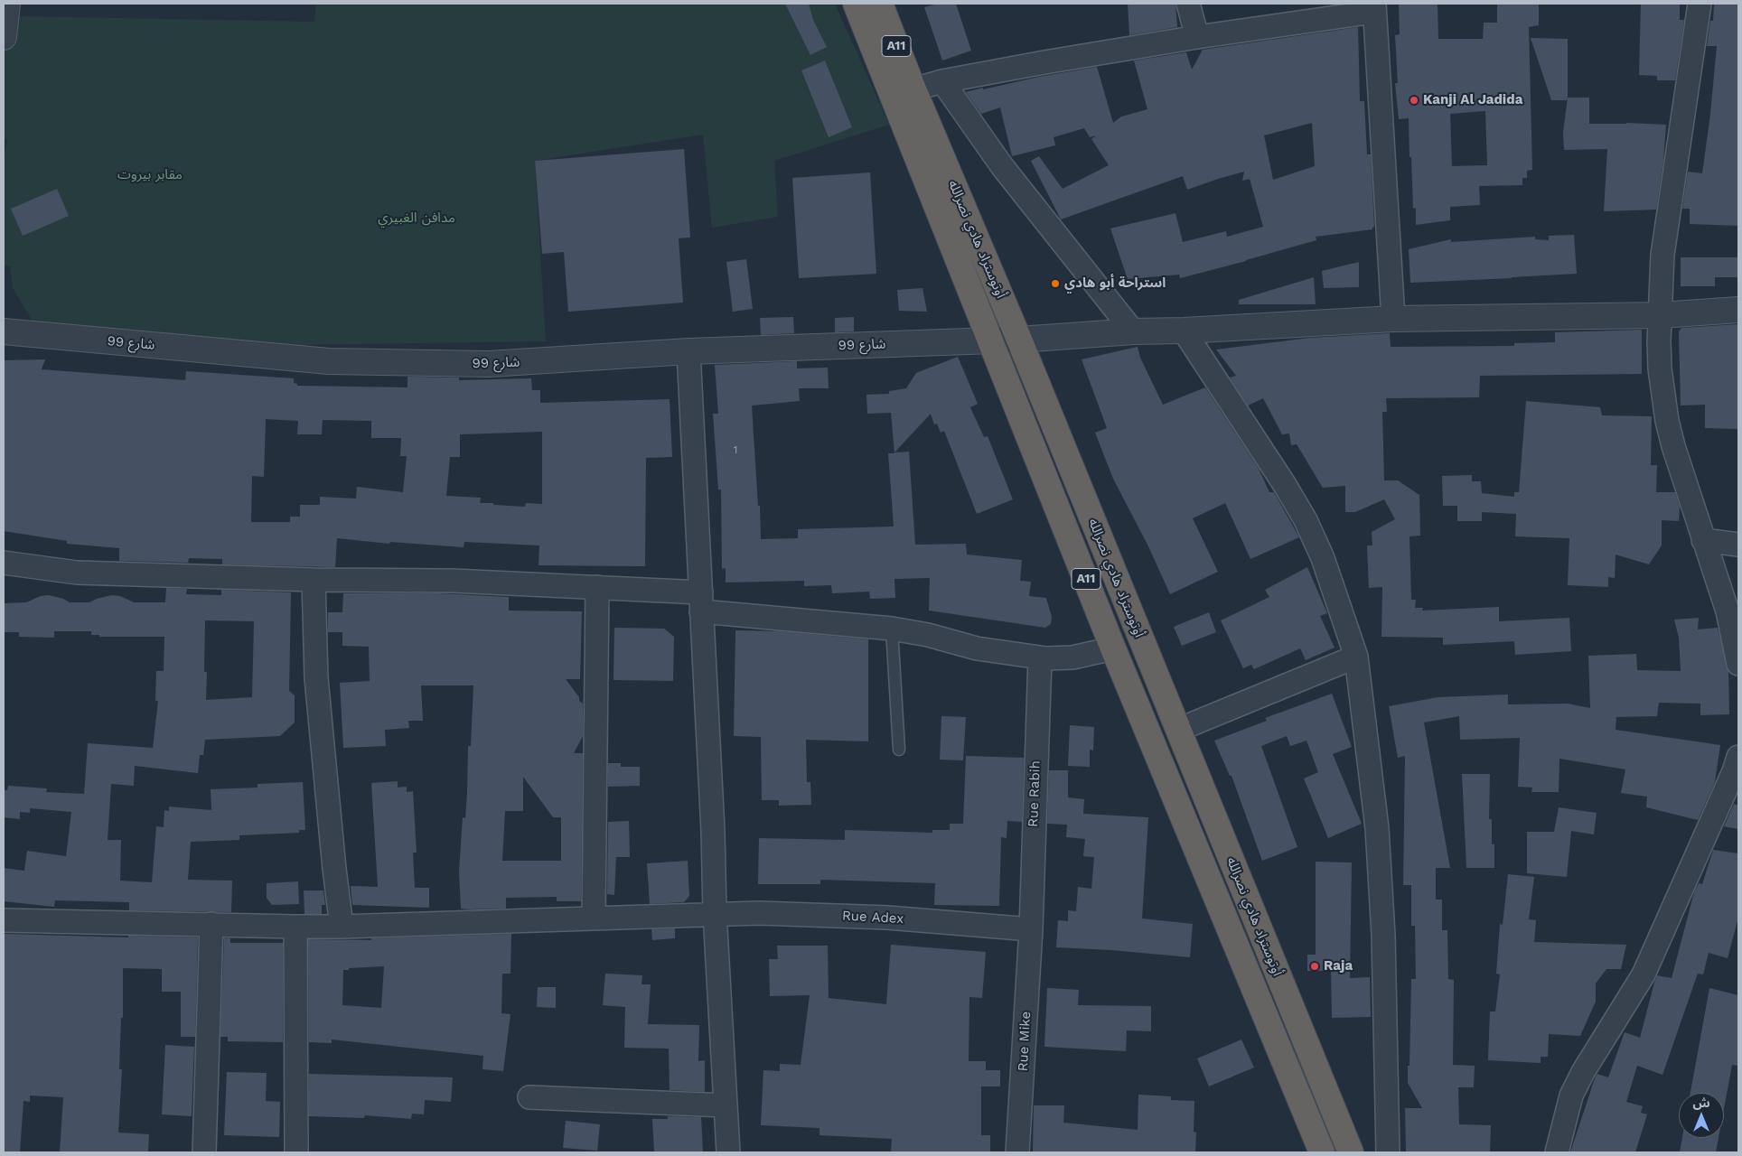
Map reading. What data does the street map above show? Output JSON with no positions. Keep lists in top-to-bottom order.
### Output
{
  "streets": {
    "highway": ["A11", "أوتوستراد هادي نصرالله"],
    "street": [
      "شارع 99",
      "Rue Rabih",
      "Rue Adex",
      "Rue Mike"
    ]
  },
  "crossings": [
    ["أوتوستراد هادي نصرالله", "شارع 99"],
    ["Rue Rabih", "Rue Adex"],
    ["Rue Rabih", "Rue Mike"],
    ["Rue Adex", "Rue Mike"]
  ],
  "parks": ["مقابر بيروت", "مدافن الغبيري"],
  "places": ["Kanji Al Jadida", "استراحة أبو هادي", "Raja"],
  "house_numbers": ["1"],
  "north": "top"
}
